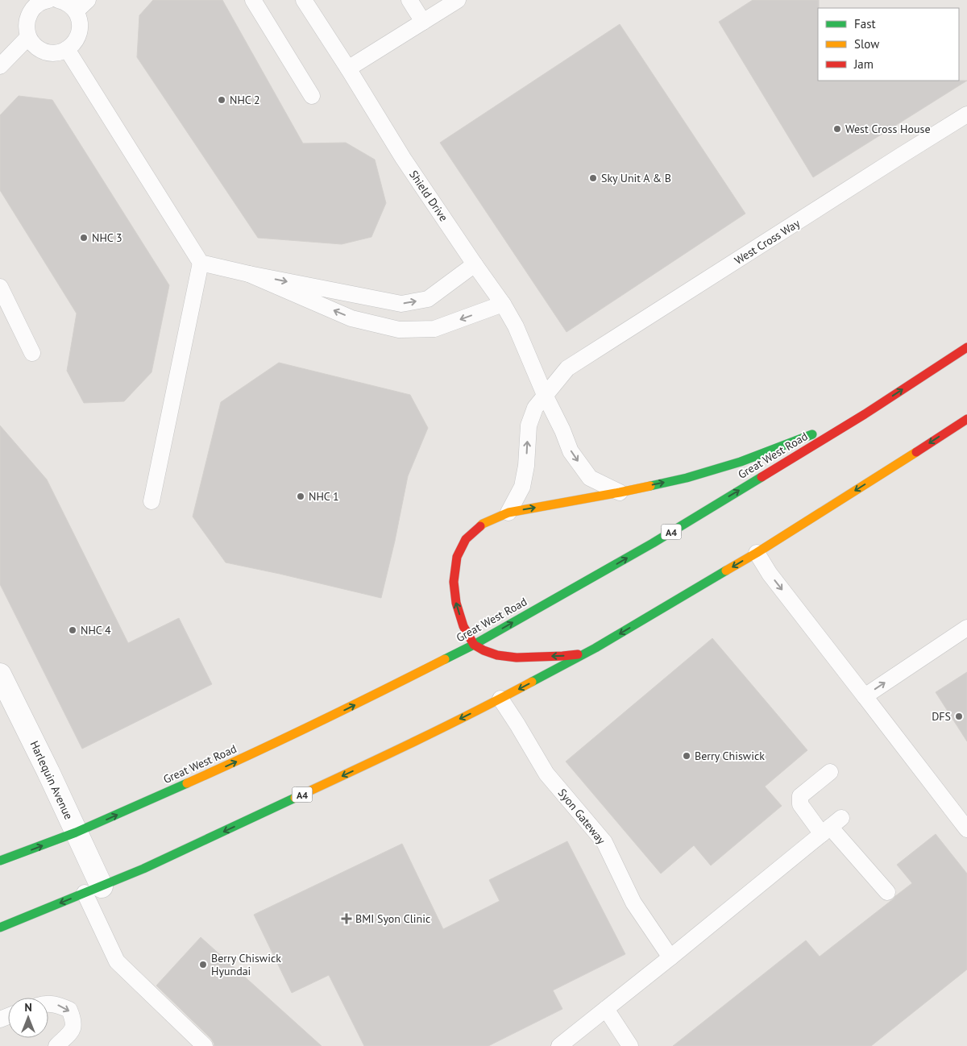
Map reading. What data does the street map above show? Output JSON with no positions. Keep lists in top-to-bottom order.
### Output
{
  "streets": {
    "highway": ["Great West Road", "A4"],
    "street": ["Harlequin Avenue"],
    "lane": ["Shield Drive", "West Cross Way", "Syon Gateway"]
  },
  "crossings": [
    ["Shield Drive", "West Cross Way"],
    ["Great West Road", "Harlequin Avenue"],
    ["A4", "Harlequin Avenue"],
    ["A4", "Syon Gateway"]
  ],
  "places": {
    "other": [
      "NHC 2",
      "West Cross House",
      "Sky Unit A & B",
      "NHC 3",
      "NHC 1",
      "NHC 4",
      "DFS",
      "Berry Chiswick",
      "Berry Chiswick Hyundai"
    ],
    "health": ["BMI Syon Clinic"]
  },
  "legend": ["Fast", "Slow", "Jam"],
  "north": "top"
}
